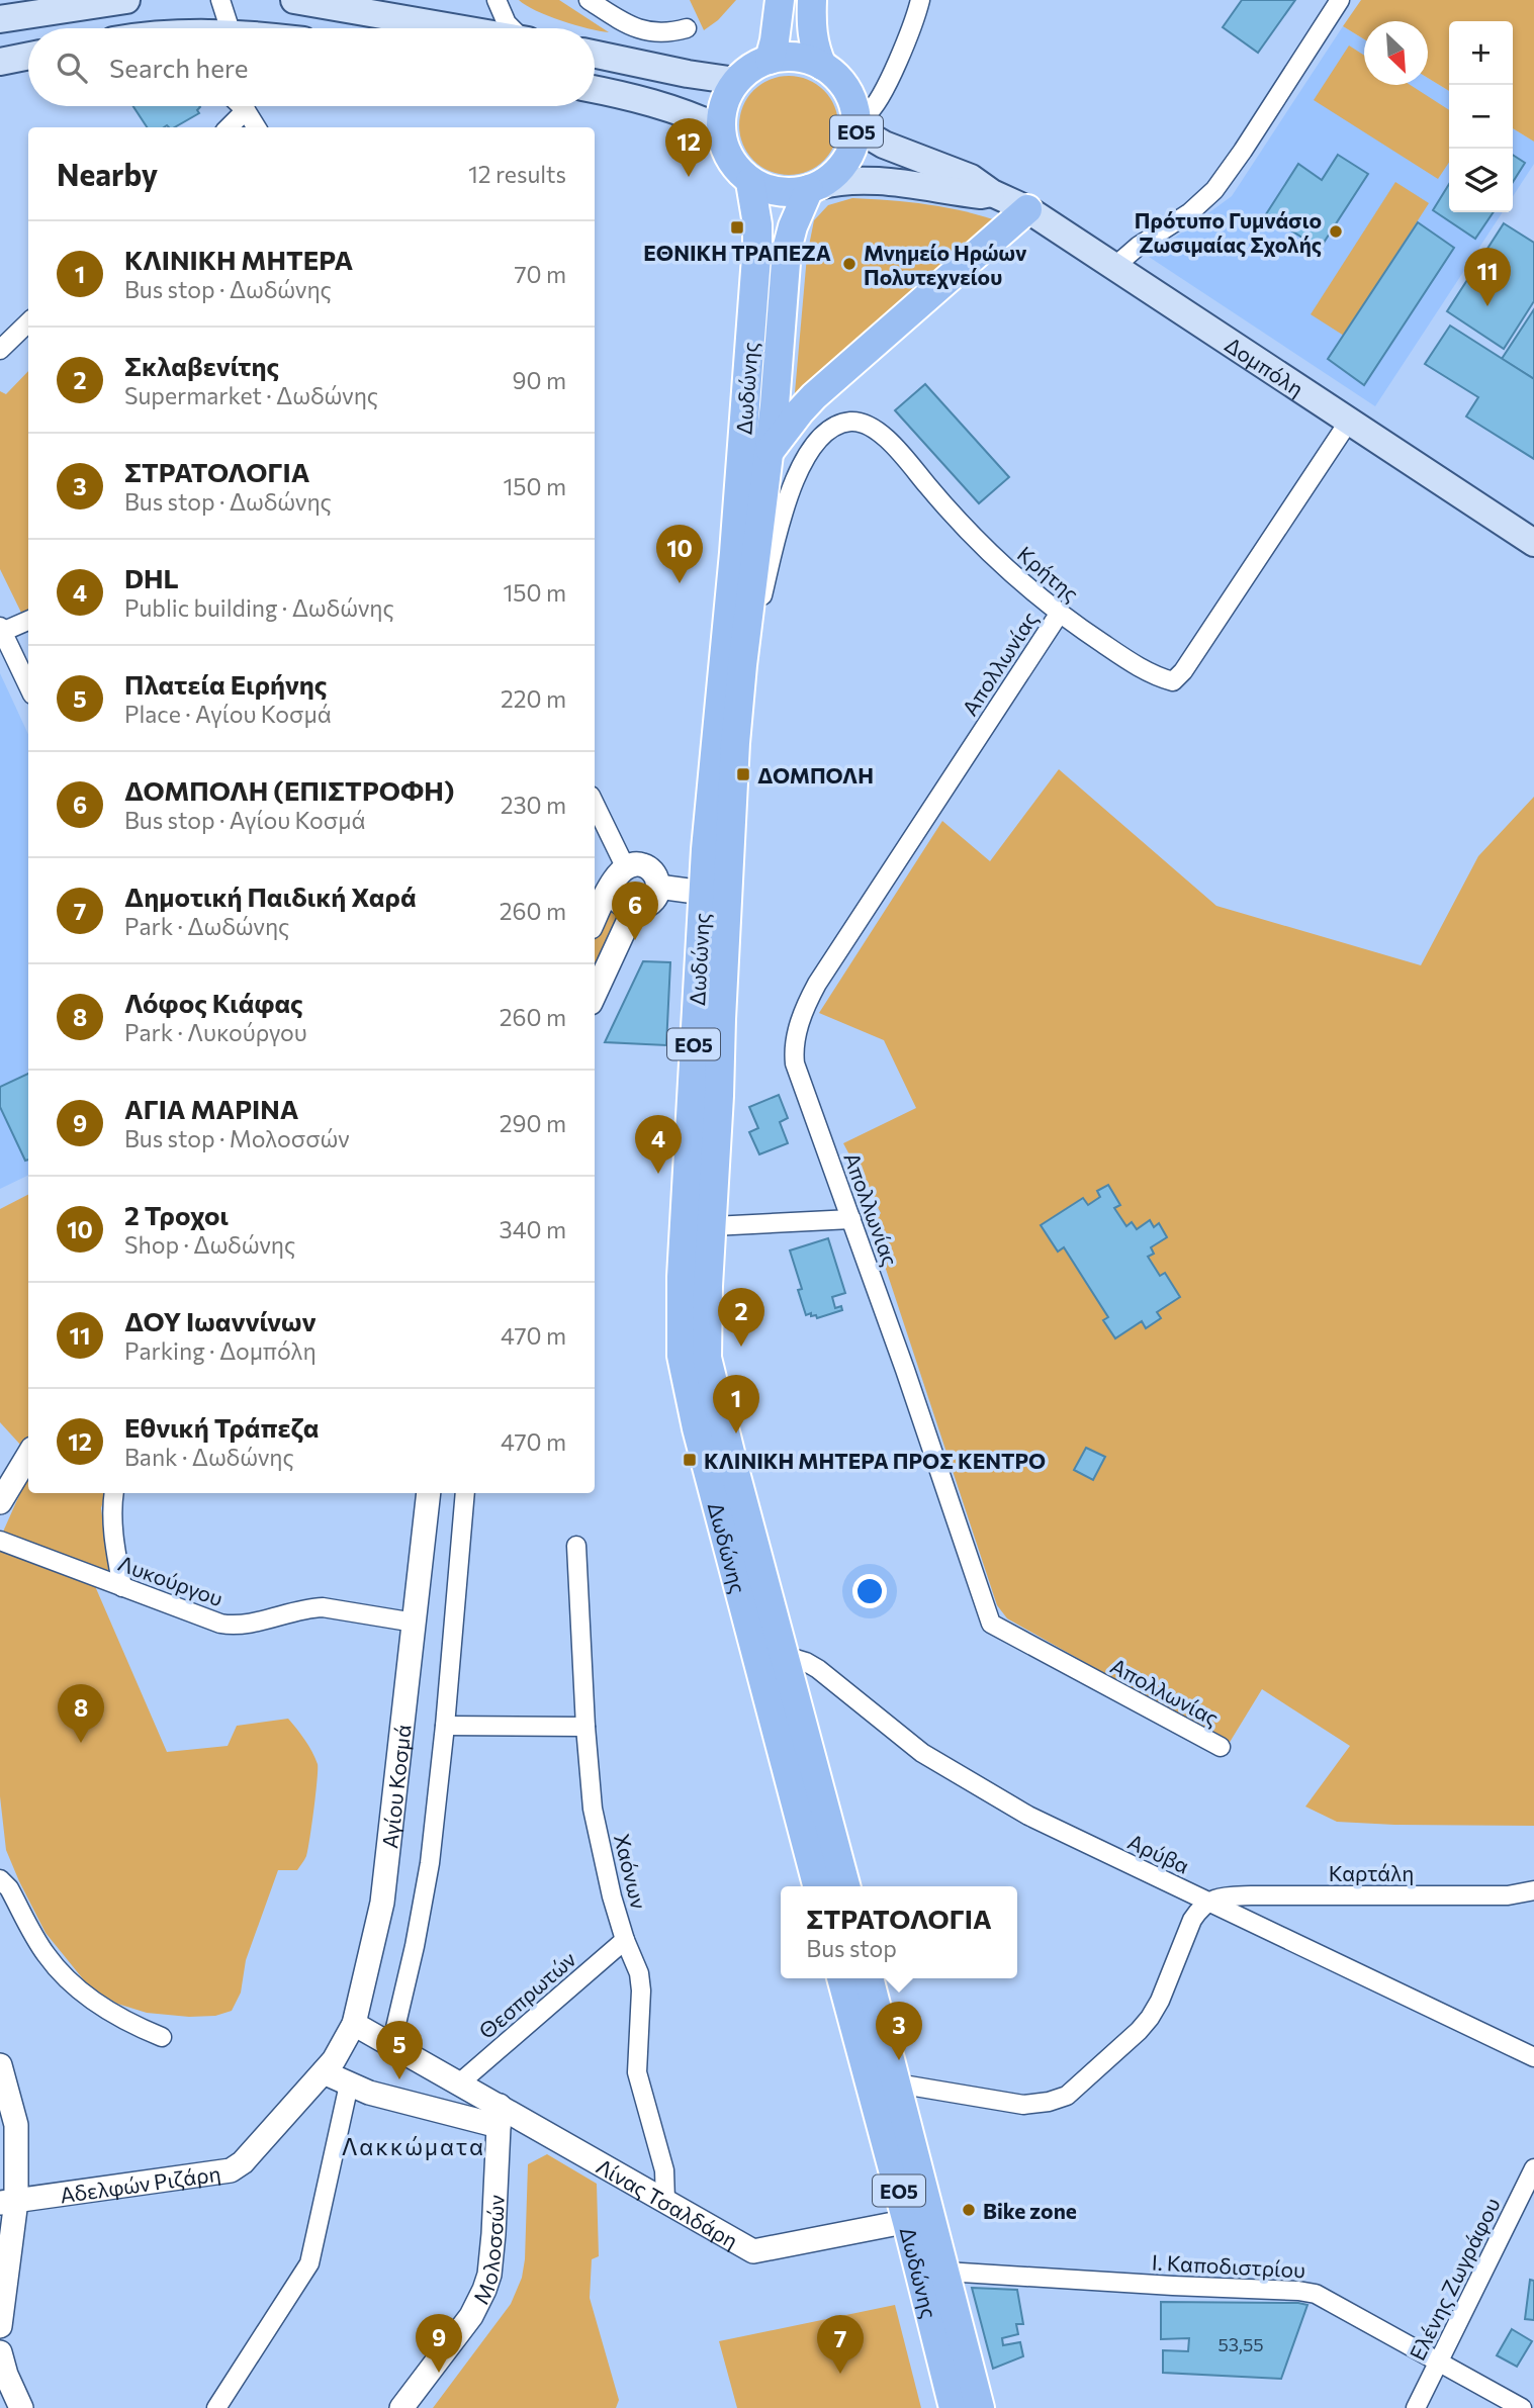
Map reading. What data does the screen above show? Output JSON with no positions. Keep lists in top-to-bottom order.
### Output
{
  "streets": {
    "main road": ["ΕΟ5", "Δομπόλη", "Δωδώνης"],
    "street": [
      "Κρήτης",
      "Απολλωνίας",
      "Λυκούργου",
      "Αγίου Κοσμά",
      "Αρύβα",
      "Χαόνων",
      "Καρτάλη",
      "Θεσπρωτών",
      "Αδελφών Ριζάρη",
      "Λίνας Τσαλδάρη",
      "Μολοσσών",
      "Ι. Καποδιστρίου",
      "Ελένης Ζωγράφου"
    ]
  },
  "crossings": [
    ["ΕΟ5", "Δομπόλη"],
    ["ΕΟ5", "Δωδώνης"],
    ["Δομπόλη", "Δωδώνης"],
    ["Δομπόλη", "Κρήτης"],
    ["Δωδώνης", "Κρήτης"],
    ["Δωδώνης", "Αρύβα"],
    ["Δωδώνης", "Λίνας Τσαλδάρη"],
    ["Δωδώνης", "Ι. Καποδιστρίου"],
    ["Κρήτης", "Απολλωνίας"],
    ["Λυκούργου", "Αγίου Κοσμά"],
    ["Αγίου Κοσμά", "Αδελφών Ριζάρη"],
    ["Αρύβα", "Καρτάλη"],
    ["Χαόνων", "Θεσπρωτών"],
    ["Χαόνων", "Λίνας Τσαλδάρη"],
    ["Λίνας Τσαλδάρη", "Μολοσσών"],
    ["Ι. Καποδιστρίου", "Ελένης Ζωγράφου"]
  ],
  "districts": ["Λακκώματα"],
  "places": {
    "transit": ["ΕΘΝΙΚΗ ΤΡΑΠΕΖΑ", "ΔΟΜΠΟΛΗ", "ΚΛΙΝΙΚΗ ΜΗΤΕΡΑ ΠΡΟΣ ΚΕΝΤΡΟ"],
    "other": ["Πρότυπο Γυμνάσιο Ζωσιμαίας Σχολής", "Μνημείο Ηρώων Πολυτεχνείου", "Bike zone"]
  },
  "house_numbers": ["53,55"],
  "north": "bottom right",
  "page": {
    "map_buttons": ["+", "−"],
    "search": "Search here",
    "pins": [
      "12",
      "11",
      "10",
      "6",
      "4",
      "2",
      "1",
      "8",
      "3",
      "5",
      "9",
      "7"
    ],
    "heading": ["Nearby", "12 results"],
    "list": [
      {
        "mark": "1",
        "name": "ΚΛΙΝΙΚΗ ΜΗΤΕΡΑ",
        "note": "Bus stop · Δωδώνης",
        "value": "70 m"
      },
      {
        "mark": "2",
        "name": "Σκλαβενίτης",
        "note": "Supermarket · Δωδώνης",
        "value": "90 m"
      },
      {
        "mark": "3",
        "name": "ΣΤΡΑΤΟΛΟΓΙΑ",
        "note": "Bus stop · Δωδώνης",
        "value": "150 m"
      },
      {
        "mark": "4",
        "name": "DHL",
        "note": "Public building · Δωδώνης",
        "value": "150 m"
      },
      {
        "mark": "5",
        "name": "Πλατεία Ειρήνης",
        "note": "Place · Αγίου Κοσμά",
        "value": "220 m"
      },
      {
        "mark": "6",
        "name": "ΔΟΜΠΟΛΗ (ΕΠΙΣΤΡΟΦΗ)",
        "note": "Bus stop · Αγίου Κοσμά",
        "value": "230 m"
      },
      {
        "mark": "7",
        "name": "Δημοτική Παιδική Χαρά",
        "note": "Park · Δωδώνης",
        "value": "260 m"
      },
      {
        "mark": "8",
        "name": "Λόφος Κιάφας",
        "note": "Park · Λυκούργου",
        "value": "260 m"
      },
      {
        "mark": "9",
        "name": "ΑΓΙΑ ΜΑΡΙΝΑ",
        "note": "Bus stop · Μολοσσών",
        "value": "290 m"
      },
      {
        "mark": "10",
        "name": "2 Τροχοι",
        "note": "Shop · Δωδώνης",
        "value": "340 m"
      },
      {
        "mark": "11",
        "name": "ΔΟΥ Ιωαννίνων",
        "note": "Parking · Δομπόλη",
        "value": "470 m"
      },
      {
        "mark": "12",
        "name": "Εθνική Τράπεζα",
        "note": "Bank · Δωδώνης",
        "value": "470 m"
      }
    ],
    "popup": ["ΣΤΡΑΤΟΛΟΓΙΑ", "Bus stop"]
  }
}
